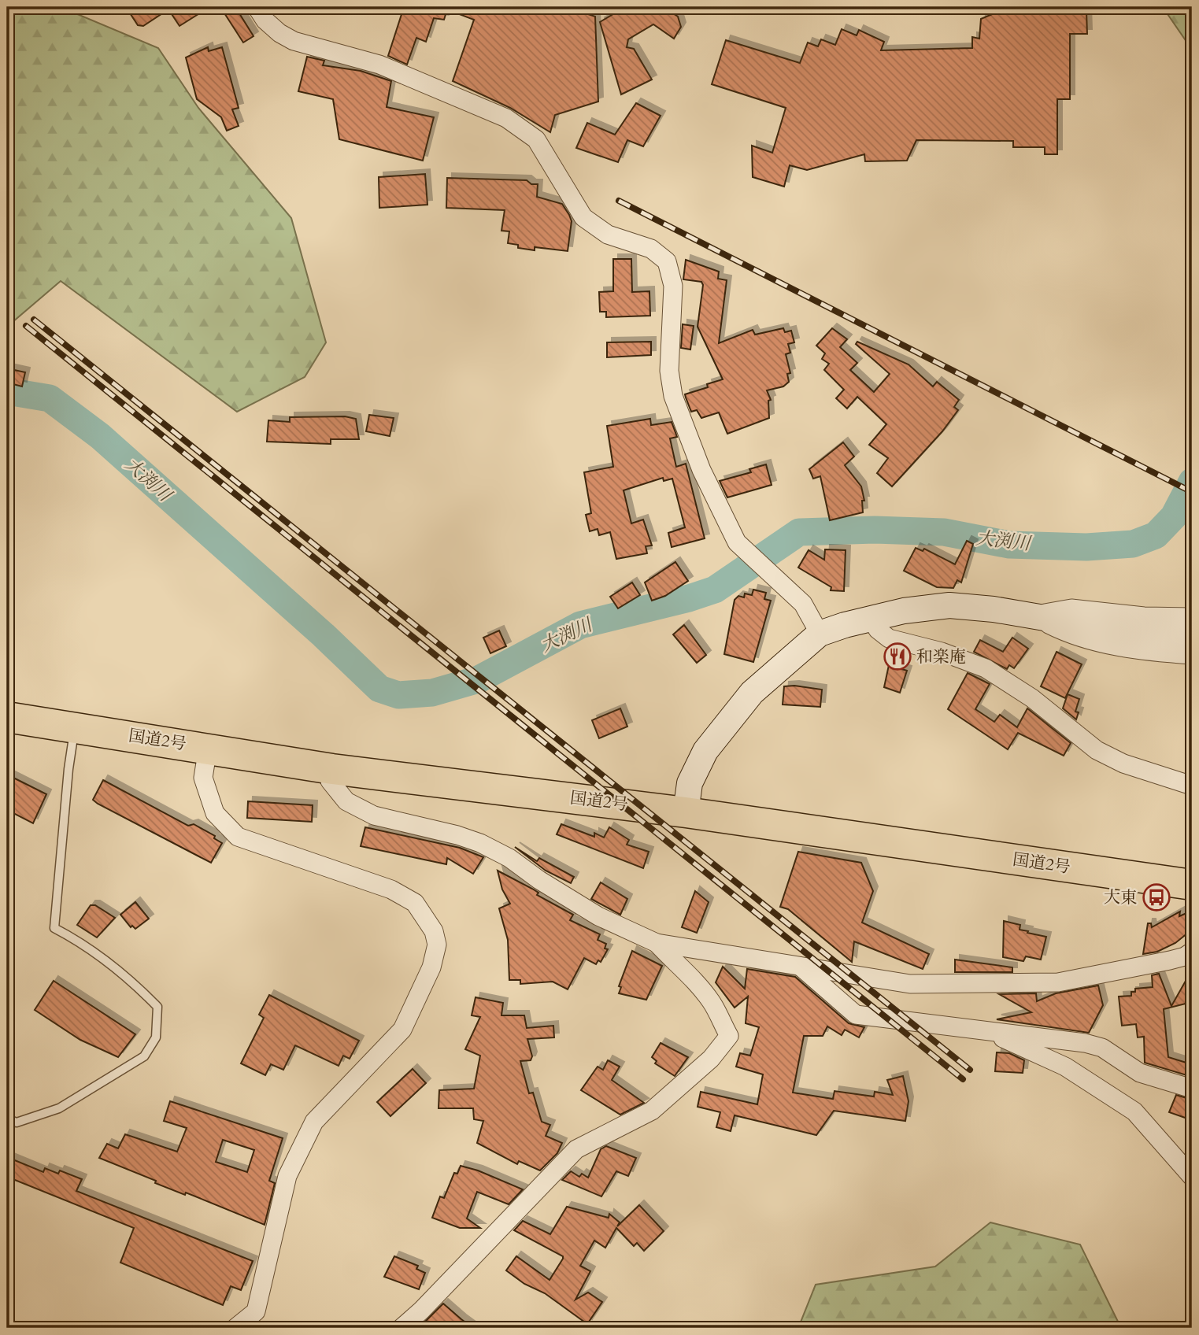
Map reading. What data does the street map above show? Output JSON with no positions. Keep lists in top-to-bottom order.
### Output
{
  "streets": {
    "highway": ["国道2号"]
  },
  "water": ["大渕川"],
  "places": {
    "restaurant": ["和楽庵"],
    "bus stop": ["大東"]
  }
}
